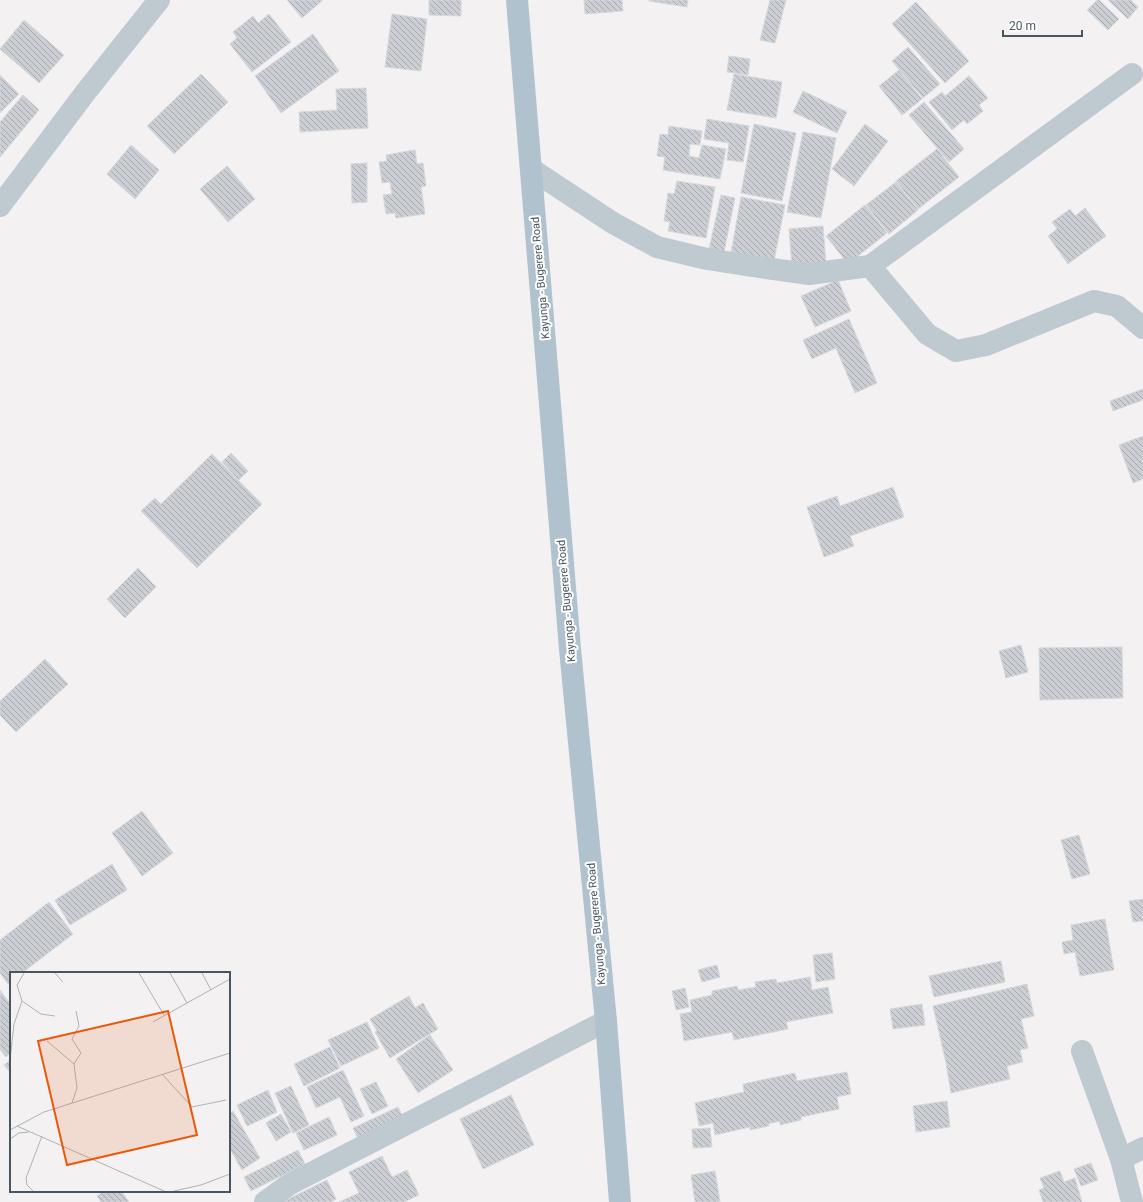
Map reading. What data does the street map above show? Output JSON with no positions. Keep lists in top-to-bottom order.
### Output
{
  "streets": {
    "main road": ["Kayunga - Bugerere Road"]
  },
  "scale_bar": "20 m"
}
